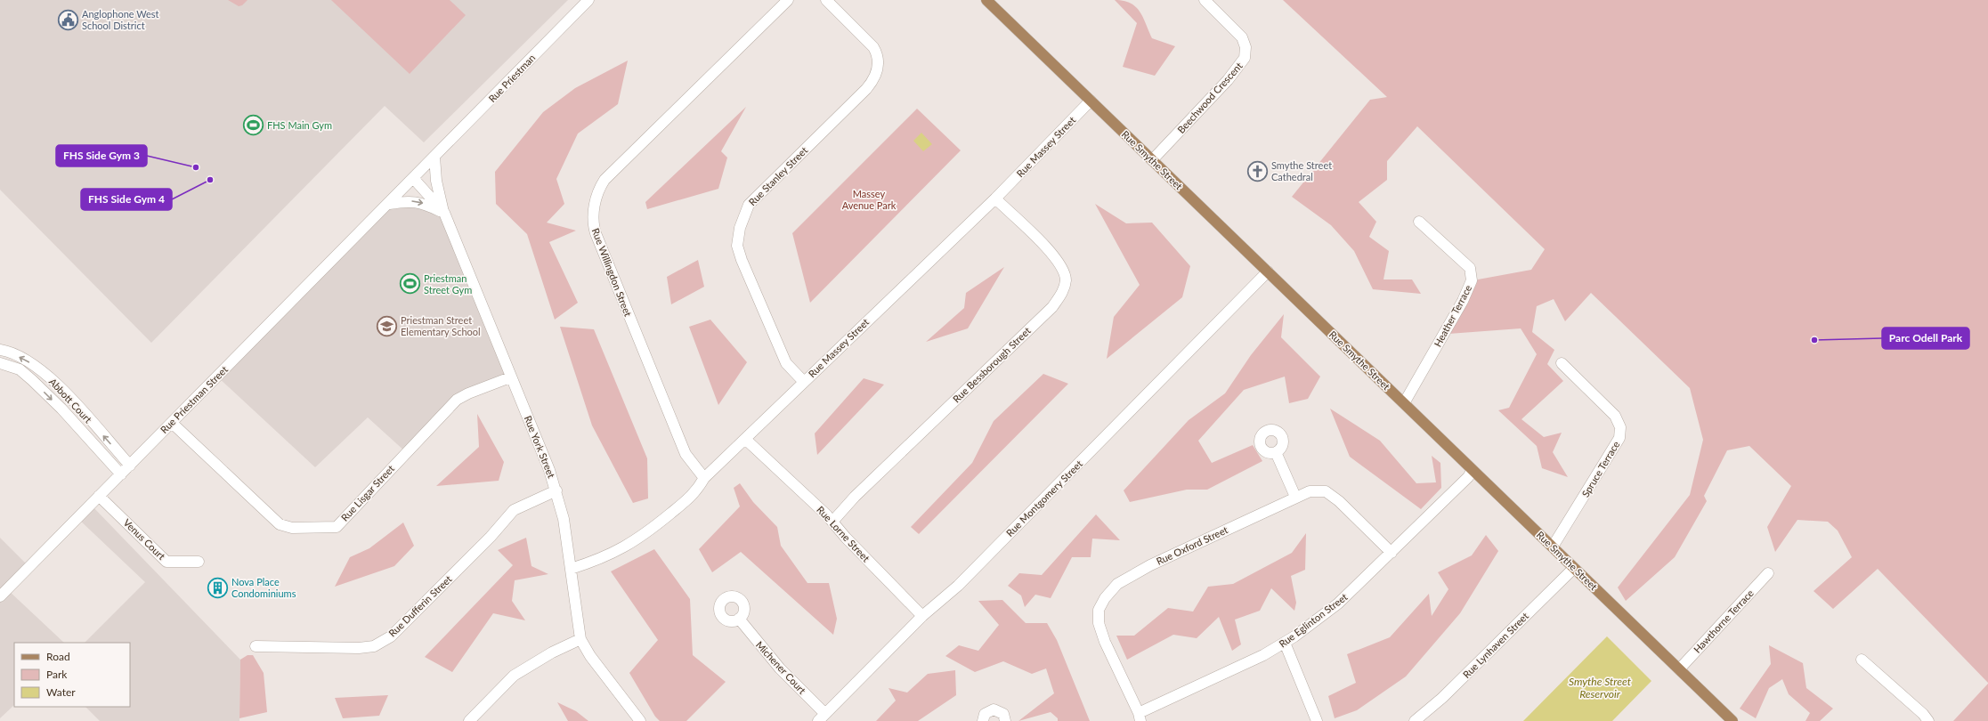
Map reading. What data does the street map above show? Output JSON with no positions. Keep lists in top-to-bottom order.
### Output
{
  "streets": {
    "main road": ["Rue Smythe Street"],
    "street": [
      "Rue Priestman",
      "Beechwood Crescent",
      "Rue Massey Street",
      "Rue Stanley Street",
      "Rue Willingdon Street",
      "Heather Terrace",
      "Rue Bessborough Street",
      "Rue Priestman Street",
      "Abbott Court",
      "Rue York Street",
      "Spruce Terrace",
      "Rue Lisgar Street",
      "Rue Montgomery Street",
      "Rue Lorne Street",
      "Venus Court",
      "Rue Oxford Street",
      "Rue Dufferin Street",
      "Rue Eglinton Street",
      "Hawthorne Terrace",
      "Rue Lynhaven Street",
      "Michener Court"
    ]
  },
  "crossings": [
    ["Rue Priestman", "Rue Priestman Street"],
    ["Rue Priestman", "Rue York Street"],
    ["Beechwood Crescent", "Rue Smythe Street"],
    ["Rue Massey Street", "Rue Smythe Street"],
    ["Rue Massey Street", "Rue Stanley Street"],
    ["Rue Massey Street", "Rue Willingdon Street"],
    ["Rue Massey Street", "Rue Bessborough Street"],
    ["Rue Massey Street", "Rue York Street"],
    ["Rue Massey Street", "Rue Lorne Street"],
    ["Rue Smythe Street", "Heather Terrace"],
    ["Rue Smythe Street", "Spruce Terrace"],
    ["Rue Smythe Street", "Rue Montgomery Street"],
    ["Rue Smythe Street", "Rue Eglinton Street"],
    ["Rue Smythe Street", "Hawthorne Terrace"],
    ["Rue Smythe Street", "Rue Lynhaven Street"],
    ["Rue Bessborough Street", "Rue Lorne Street"],
    ["Rue Priestman Street", "Abbott Court"],
    ["Rue Priestman Street", "Rue York Street"],
    ["Rue Priestman Street", "Rue Lisgar Street"],
    ["Rue Priestman Street", "Venus Court"],
    ["Rue York Street", "Rue Lisgar Street"],
    ["Rue York Street", "Rue Dufferin Street"],
    ["Rue Montgomery Street", "Rue Lorne Street"],
    ["Rue Montgomery Street", "Michener Court"],
    ["Rue Oxford Street", "Rue Eglinton Street"]
  ],
  "water": ["Smythe Street Reservoir"],
  "parks": ["Massey Avenue Park"],
  "places": {
    "public building": ["Anglophone West School District"],
    "sports": ["FHS Main Gym", "Priestman Street Gym"],
    "other": ["FHS Side Gym 3", "FHS Side Gym 4", "Parc Odell Park"],
    "church": ["Smythe Street Cathedral"],
    "school or university": ["Priestman Street Elementary School"],
    "building": ["Nova Place Condominiums"]
  },
  "legend": ["Road", "Park", "Water"]
}
